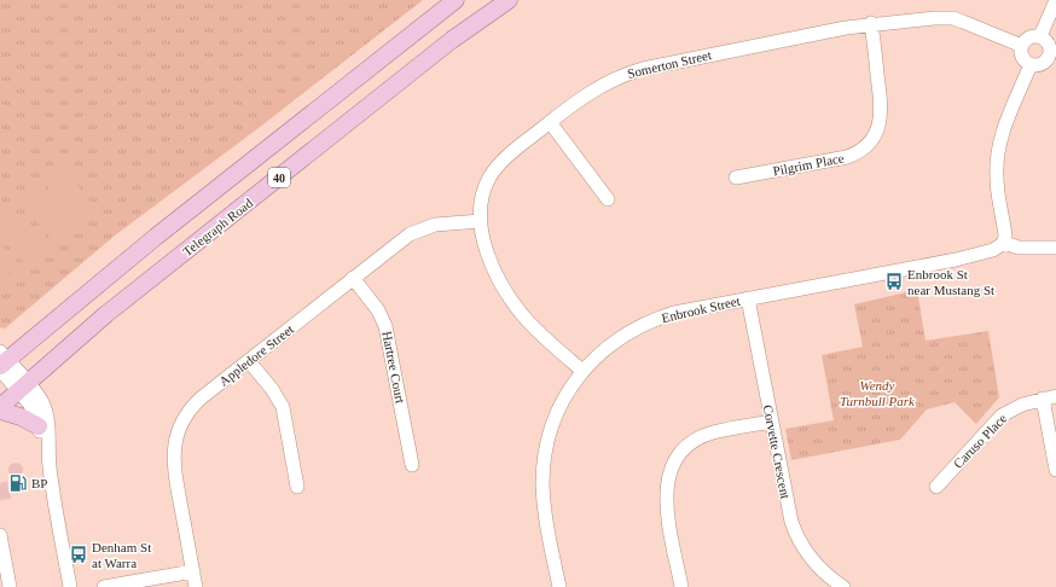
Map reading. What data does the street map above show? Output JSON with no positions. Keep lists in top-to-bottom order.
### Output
{
  "streets": {
    "main road": ["40", "Telegraph Road"],
    "street": [
      "Somerton Street",
      "Pilgrim Place",
      "Enbrook Street",
      "Appledore Street",
      "Hartree Court",
      "Caruso Place",
      "Corvette Crescent"
    ]
  },
  "crossings": [
    ["Somerton Street", "Pilgrim Place"],
    ["Somerton Street", "Enbrook Street"],
    ["Somerton Street", "Appledore Street"],
    ["Enbrook Street", "Corvette Crescent"],
    ["Appledore Street", "Hartree Court"]
  ],
  "parks": ["Wendy Turnbull Park"],
  "places": {
    "bus stop": ["Enbrook St near Mustang St", "Denham St at Warra"],
    "fuel station": ["BP"]
  }
}
